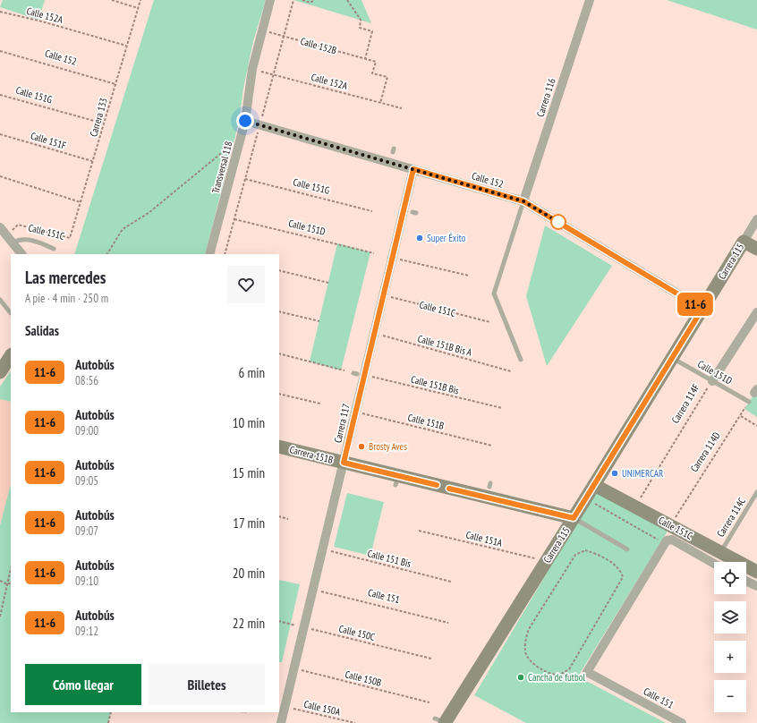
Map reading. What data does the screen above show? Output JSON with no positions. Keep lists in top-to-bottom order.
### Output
{
  "streets": {
    "street": [
      "Calle 152",
      "Carrera 116",
      "Transversal 118",
      "Calle 151C",
      "Carrera 115",
      "Carrera 114F",
      "Carrera 117",
      "Carrera 151B",
      "Calle 151"
    ],
    "lane": ["Calle 151D", "Carrera 114C"],
    "path": [
      "Calle 152A",
      "Calle 152B",
      "Calle 151G",
      "Carrera 133",
      "Calle 151F",
      "Calle 151B Bis A",
      "Calle 151B Bis",
      "Calle 151B",
      "Carrera 114D",
      "Calle 151A",
      "Calle 151 Bis",
      "Calle 150C",
      "Calle 150B",
      "Calle 150A"
    ]
  },
  "crossings": [
    ["Calle 152A", "Calle 152B"],
    ["Calle 152A", "Carrera 133"],
    ["Calle 152A", "Transversal 118"],
    ["Calle 152B", "Transversal 118"],
    ["Calle 152", "Carrera 116"],
    ["Calle 152", "Carrera 133"],
    ["Calle 152", "Transversal 118"],
    ["Calle 152", "Carrera 115"],
    ["Calle 152", "Carrera 117"],
    ["Calle 151G", "Carrera 133"],
    ["Carrera 133", "Calle 151F"],
    ["Carrera 133", "Calle 151C"],
    ["Calle 151D", "Carrera 115"],
    ["Calle 151D", "Carrera 114F"],
    ["Calle 151D", "Carrera 114D"],
    ["Calle 151C", "Carrera 115"],
    ["Calle 151C", "Carrera 114F"],
    ["Calle 151C", "Carrera 117"],
    ["Calle 151C", "Carrera 114D"],
    ["Calle 151C", "Carrera 114C"],
    ["Carrera 115", "Carrera 151B"],
    ["Carrera 115", "Calle 151A"],
    ["Calle 151B Bis A", "Carrera 117"],
    ["Calle 151B Bis", "Carrera 117"],
    ["Calle 151B", "Carrera 117"],
    ["Carrera 117", "Carrera 151B"],
    ["Carrera 117", "Calle 151 Bis"],
    ["Carrera 117", "Calle 151"],
    ["Carrera 117", "Calle 150C"],
    ["Carrera 117", "Calle 150B"],
    ["Carrera 117", "Calle 150A"]
  ],
  "places": [
    "Super Éxito",
    "Brosty Aves",
    "UNIMERCAR",
    "Cancha de futbol"
  ],
  "lines": ["bus line 11-6"],
  "page": {
    "on_map": "11-6",
    "heading": [
      ["Las mercedes", "A pie · 4 min · 250 m"],
      "Salidas"
    ],
    "list": [
      {
        "mark": "11-6",
        "name": "Autobús",
        "note": "08:56",
        "value": "6 min"
      },
      {
        "mark": "11-6",
        "name": "Autobús",
        "note": "09:00",
        "value": "10 min"
      },
      {
        "mark": "11-6",
        "name": "Autobús",
        "note": "09:05",
        "value": "15 min"
      },
      {
        "mark": "11-6",
        "name": "Autobús",
        "note": "09:07",
        "value": "17 min"
      },
      {
        "mark": "11-6",
        "name": "Autobús",
        "note": "09:10",
        "value": "20 min"
      },
      {
        "mark": "11-6",
        "name": "Autobús",
        "note": "09:12",
        "value": "22 min"
      }
    ],
    "map_buttons": ["+", "−"],
    "buttons": ["Cómo llegar", "Billetes"]
  }
}
